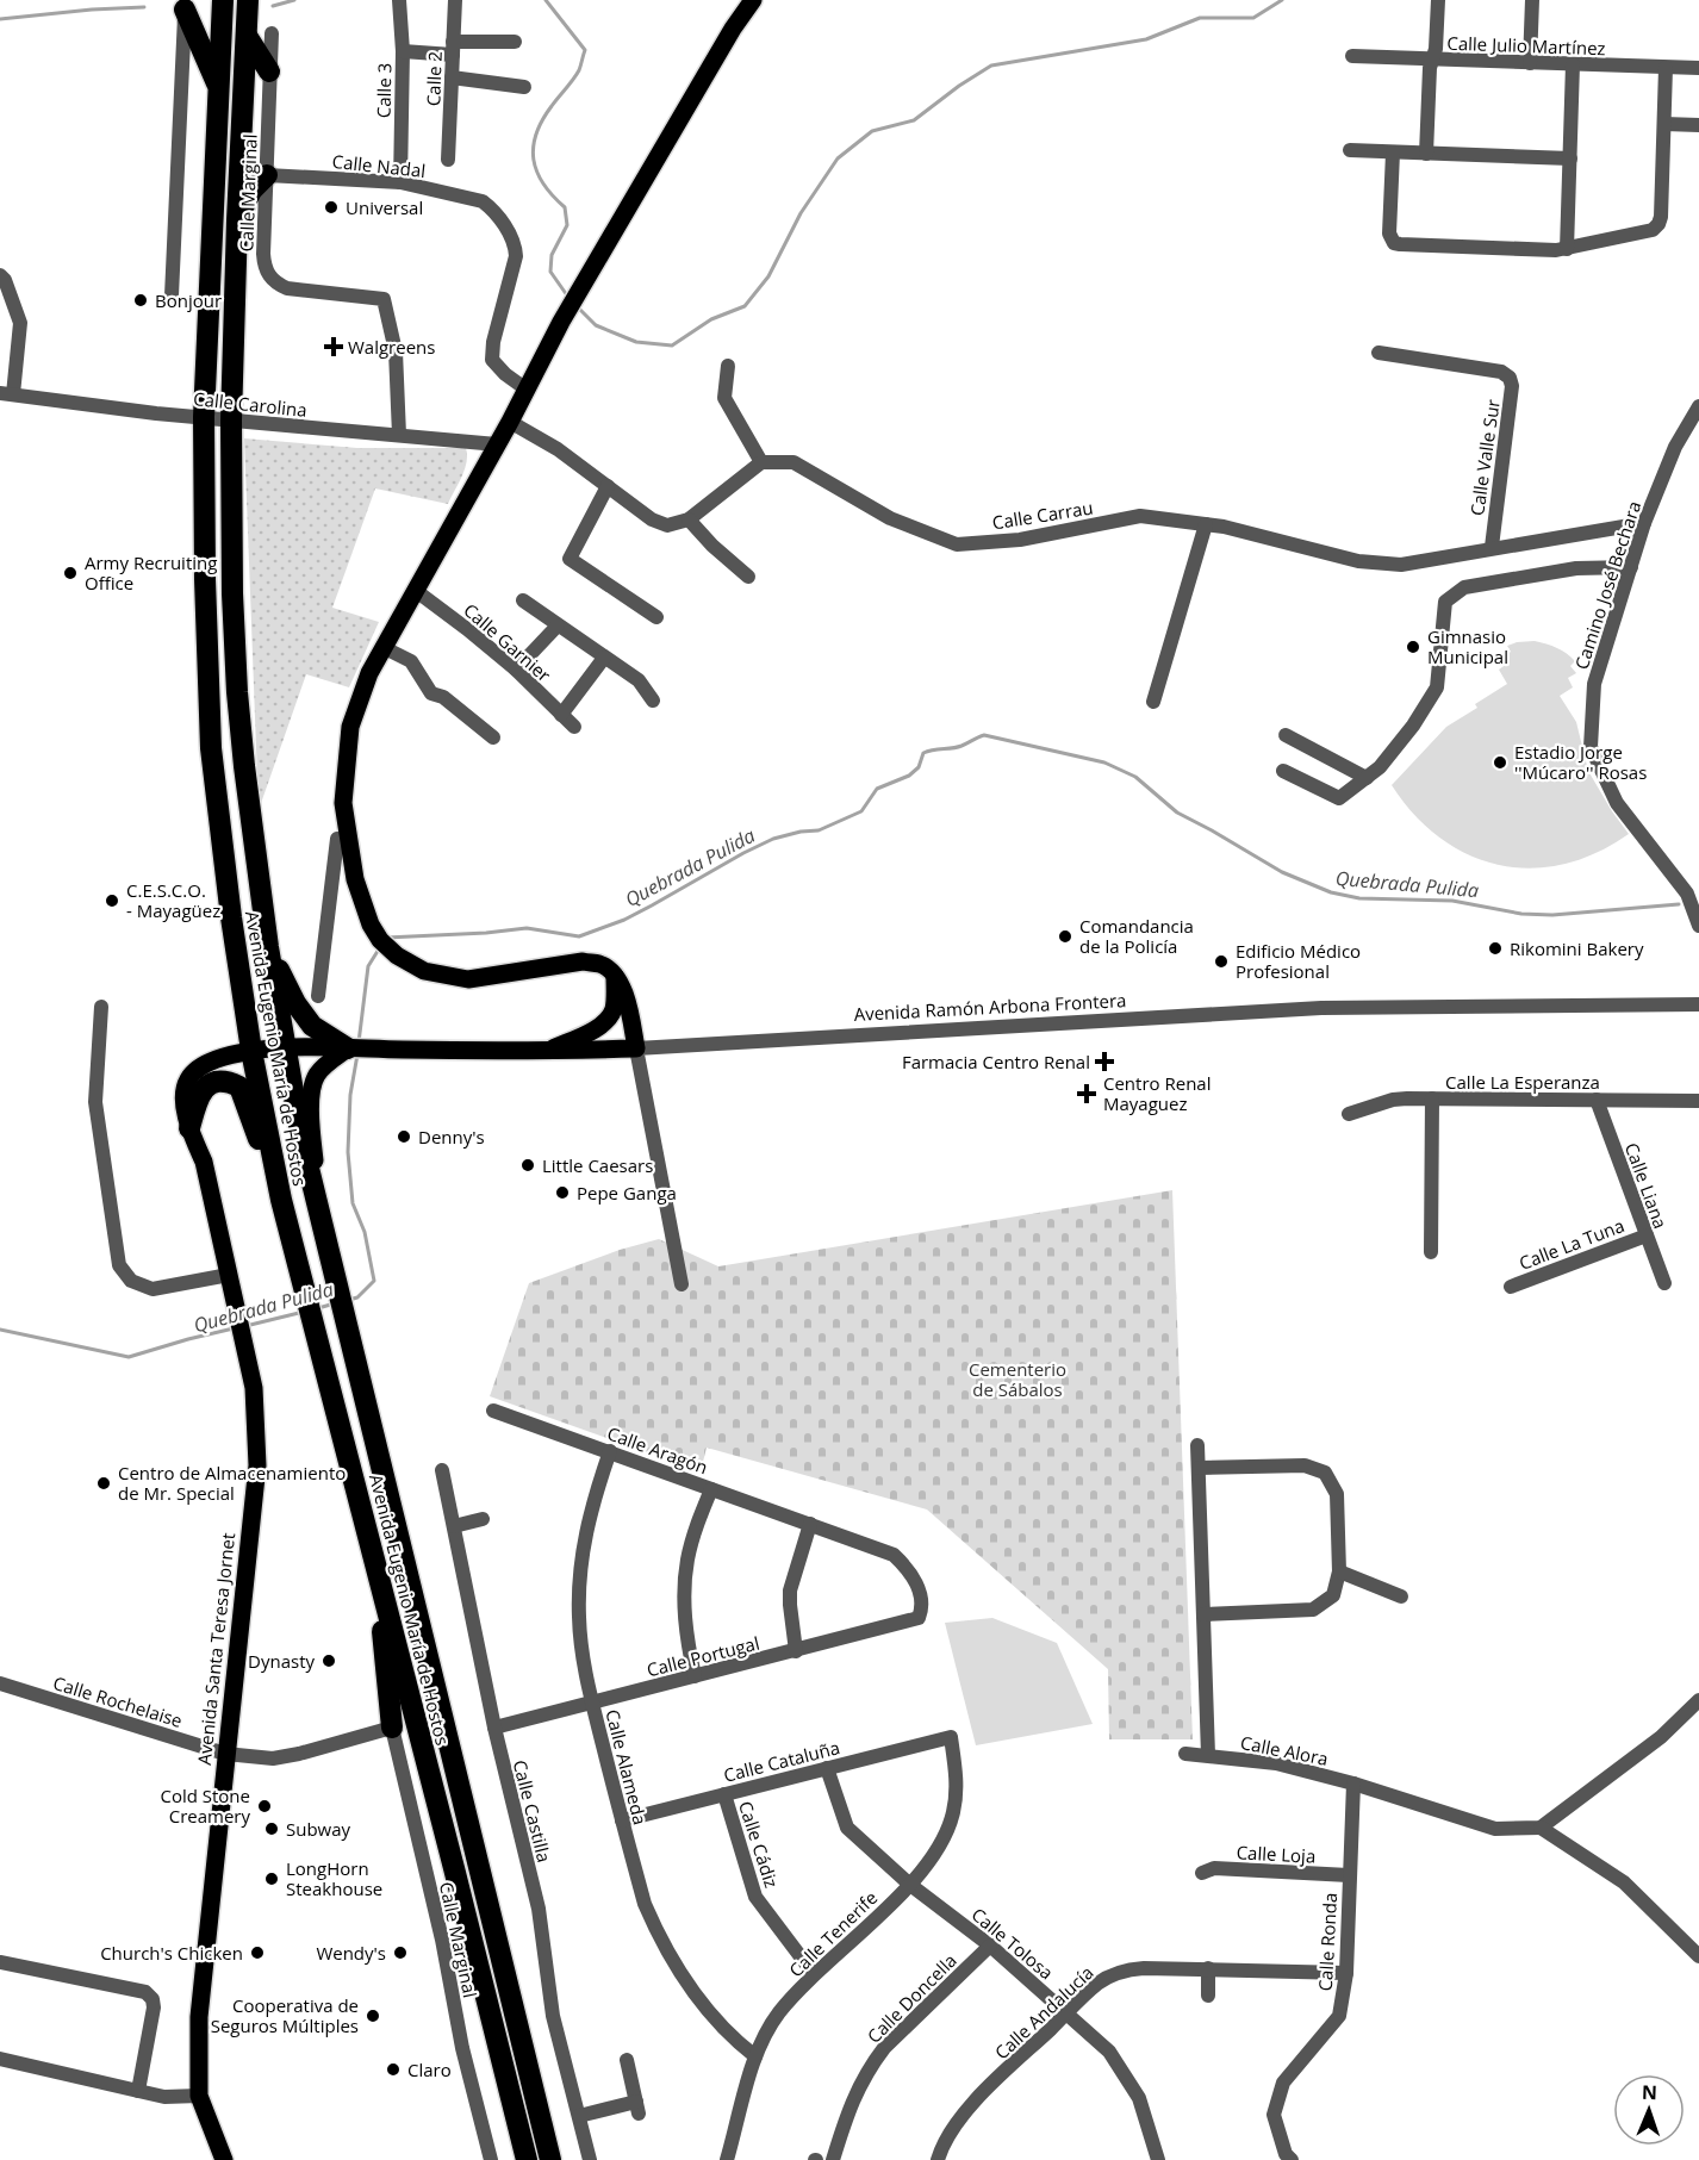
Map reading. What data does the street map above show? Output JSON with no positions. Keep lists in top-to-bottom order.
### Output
{
  "streets": {
    "highway": ["Avenida Eugenio María de Hostos"],
    "main road": ["Avenida Ramón Arbona Frontera", "Avenida Santa Teresa Jornet"],
    "street": [
      "Calle Julio Martínez",
      "Calle 2",
      "Calle 3",
      "Calle Nadal",
      "Calle Marginal",
      "Calle Carolina",
      "Calle Valle Sur",
      "Calle Carrau",
      "Camino José Bechara",
      "Calle Garnier",
      "Calle La Esperanza",
      "Calle Liana",
      "Calle La Tuna",
      "Calle Aragón",
      "Calle Portugal",
      "Calle Rochelaise",
      "Calle Alora",
      "Calle Cataluña",
      "Calle Alameda",
      "Calle Castilla",
      "Calle Cádiz",
      "Calle Loja",
      "Calle Tenerife",
      "Calle Ronda",
      "Calle Tolosa",
      "Calle Doncella",
      "Calle Andalucía"
    ]
  },
  "crossings": [
    ["Calle 3", "Calle Nadal"],
    ["Calle Nadal", "Calle Marginal"],
    ["Calle Marginal", "Calle Carolina"],
    ["Calle Marginal", "Calle Rochelaise"],
    ["Calle Carolina", "Avenida Eugenio María de Hostos"],
    ["Calle Valle Sur", "Calle Carrau"],
    ["Calle Carrau", "Camino José Bechara"],
    ["Avenida Ramón Arbona Frontera", "Avenida Eugenio María de Hostos"],
    ["Avenida Ramón Arbona Frontera", "Avenida Santa Teresa Jornet"],
    ["Avenida Eugenio María de Hostos", "Avenida Santa Teresa Jornet"],
    ["Calle La Esperanza", "Calle Liana"],
    ["Calle Liana", "Calle La Tuna"],
    ["Calle Aragón", "Calle Portugal"],
    ["Calle Aragón", "Calle Alameda"],
    ["Avenida Santa Teresa Jornet", "Calle Rochelaise"],
    ["Calle Portugal", "Calle Alameda"],
    ["Calle Portugal", "Calle Castilla"],
    ["Calle Alora", "Calle Ronda"],
    ["Calle Cataluña", "Calle Alameda"],
    ["Calle Cataluña", "Calle Cádiz"],
    ["Calle Cataluña", "Calle Tenerife"],
    ["Calle Cataluña", "Calle Tolosa"],
    ["Calle Alameda", "Calle Tenerife"],
    ["Calle Cádiz", "Calle Tenerife"],
    ["Calle Loja", "Calle Ronda"],
    ["Calle Tenerife", "Calle Tolosa"],
    ["Calle Ronda", "Calle Andalucía"],
    ["Calle Tolosa", "Calle Doncella"],
    ["Calle Tolosa", "Calle Andalucía"]
  ],
  "water": ["Quebrada Pulida"],
  "parks": ["Cementerio de Sábalos"],
  "places": {
    "other": [
      "Universal",
      "Bonjour",
      "Army Recruiting Office",
      "Gimnasio Municipal",
      "Estadio Jorge ''Múcaro'' Rosas",
      "C.E.S.C.O. - Mayagüez",
      "Comandancia de la Policía",
      "Rikomini Bakery",
      "Edificio Médico Profesional",
      "Denny's",
      "Little Caesars",
      "Pepe Ganga",
      "Centro de Almacenamiento de Mr. Special",
      "Dynasty",
      "Cold Stone Creamery",
      "Subway",
      "LongHorn Steakhouse",
      "Church's Chicken",
      "Wendy's",
      "Cooperativa de Seguros Múltiples",
      "Claro"
    ],
    "health": ["Walgreens", "Farmacia Centro Renal", "Centro Renal Mayaguez"]
  },
  "north": "top"
}
